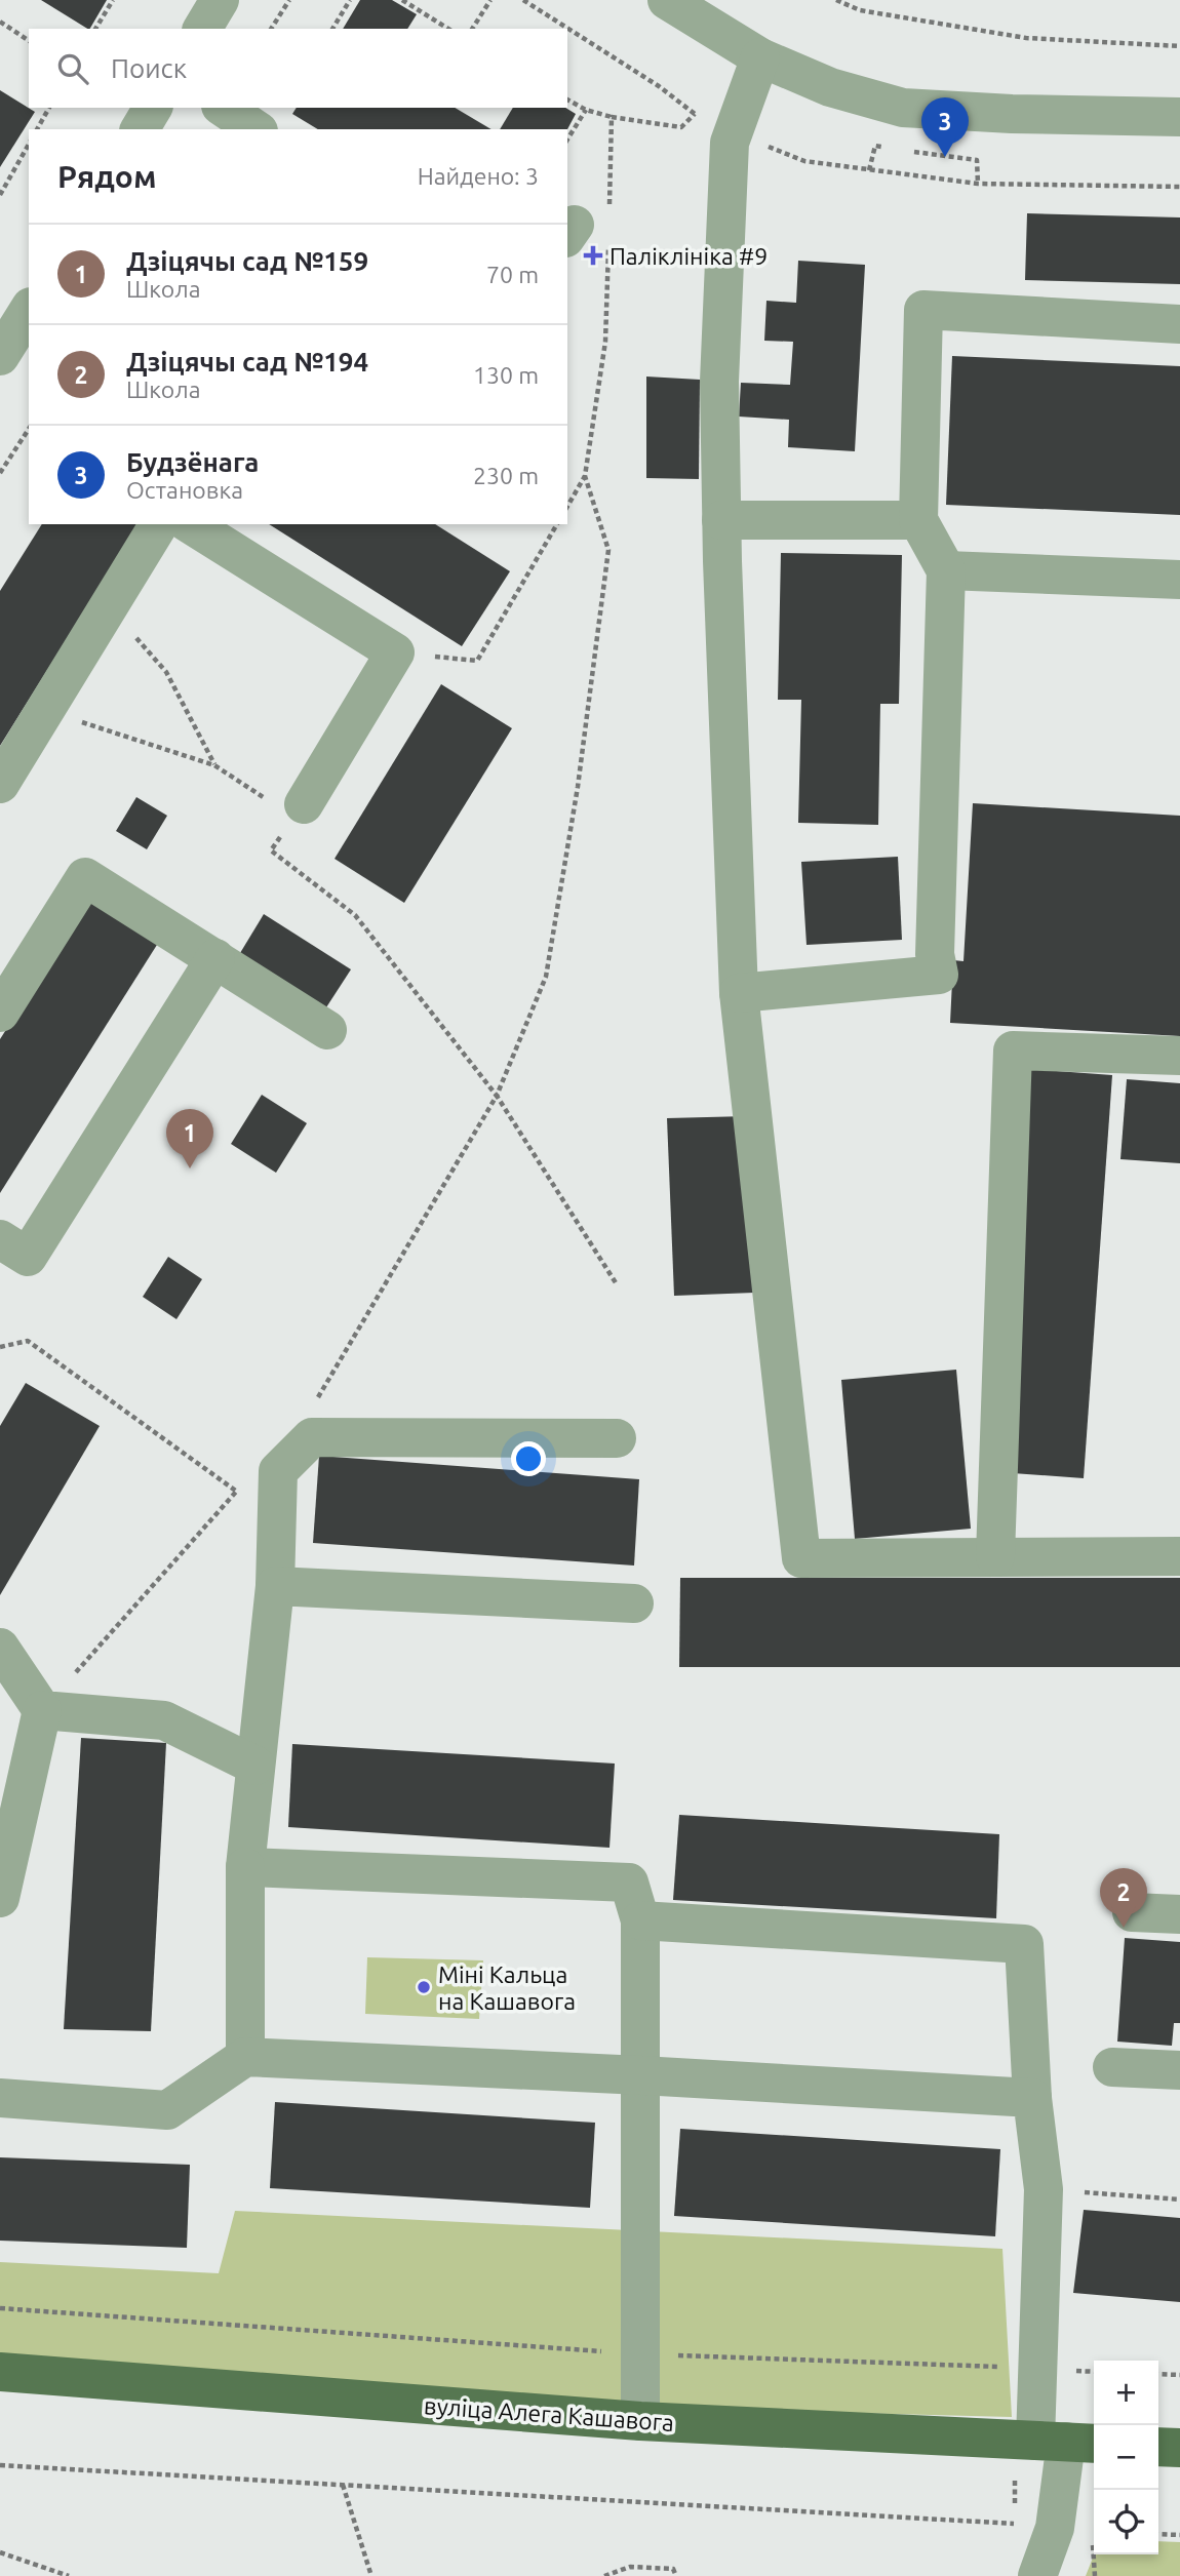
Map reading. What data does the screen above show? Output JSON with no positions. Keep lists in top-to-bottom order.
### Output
{
  "streets": {
    "main road": ["вуліца Алега Кашавога"]
  },
  "places": {
    "health": ["Паліклініка #9"],
    "other": ["Міні Кальца на Кашавога"]
  },
  "page": {
    "search": "Поиск",
    "pins": ["3", "1", "2"],
    "heading": ["Рядом", "Найдено: 3"],
    "list": [
      {
        "mark": "1",
        "name": "Дзіцячы сад №159",
        "note": "Школа",
        "value": "70 m"
      },
      {
        "mark": "2",
        "name": "Дзіцячы сад №194",
        "note": "Школа",
        "value": "130 m"
      },
      {
        "mark": "3",
        "name": "Будзёнага",
        "note": "Остановка",
        "value": "230 m"
      }
    ],
    "map_buttons": ["+", "−"]
  }
}
